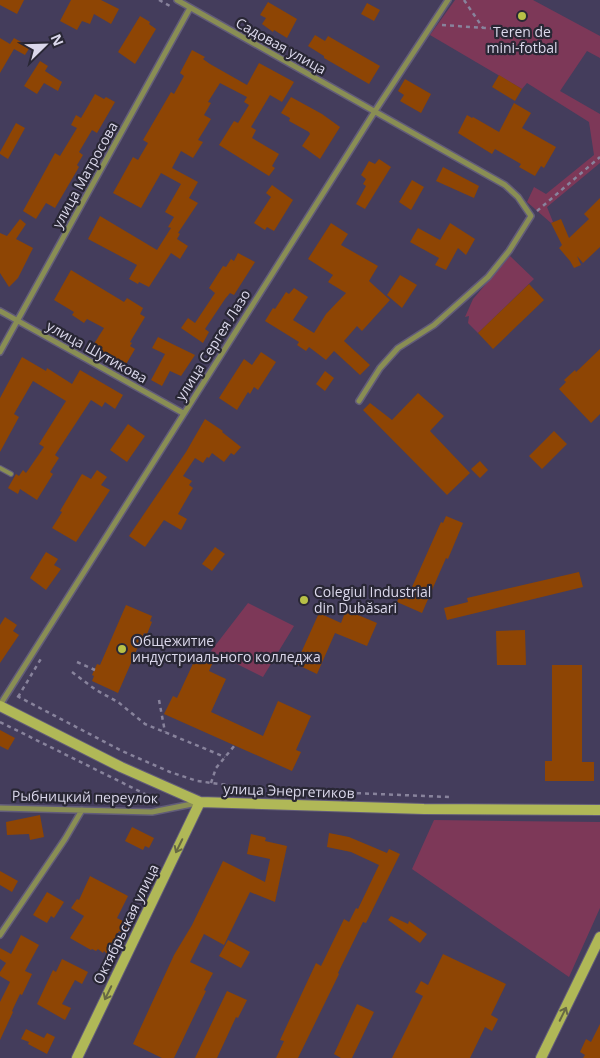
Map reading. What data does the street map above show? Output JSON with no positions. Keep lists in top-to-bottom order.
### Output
{
  "streets": {
    "street": [
      "Садовая улица",
      "улица Матросова",
      "улица Сергея Лазо",
      "улица Шутикова",
      "улица Энергетиков",
      "Рыбницкий переулок",
      "Октябрьская улица"
    ]
  },
  "crossings": [
    ["Садовая улица", "улица Матросова"],
    ["Садовая улица", "улица Сергея Лазо"],
    ["улица Матросова", "улица Шутикова"],
    ["улица Сергея Лазо", "улица Шутикова"],
    ["улица Сергея Лазо", "улица Энергетиков"],
    ["улица Энергетиков", "Рыбницкий переулок"],
    ["улица Энергетиков", "Октябрьская улица"],
    ["Рыбницкий переулок", "Октябрьская улица"]
  ],
  "one_way": ["Октябрьская улица"],
  "places": ["Teren de mini-fotbal", "Colegiul Industrial din Dubăsari", "Общежитие индустриального колледжа"],
  "north": "top right"
}
